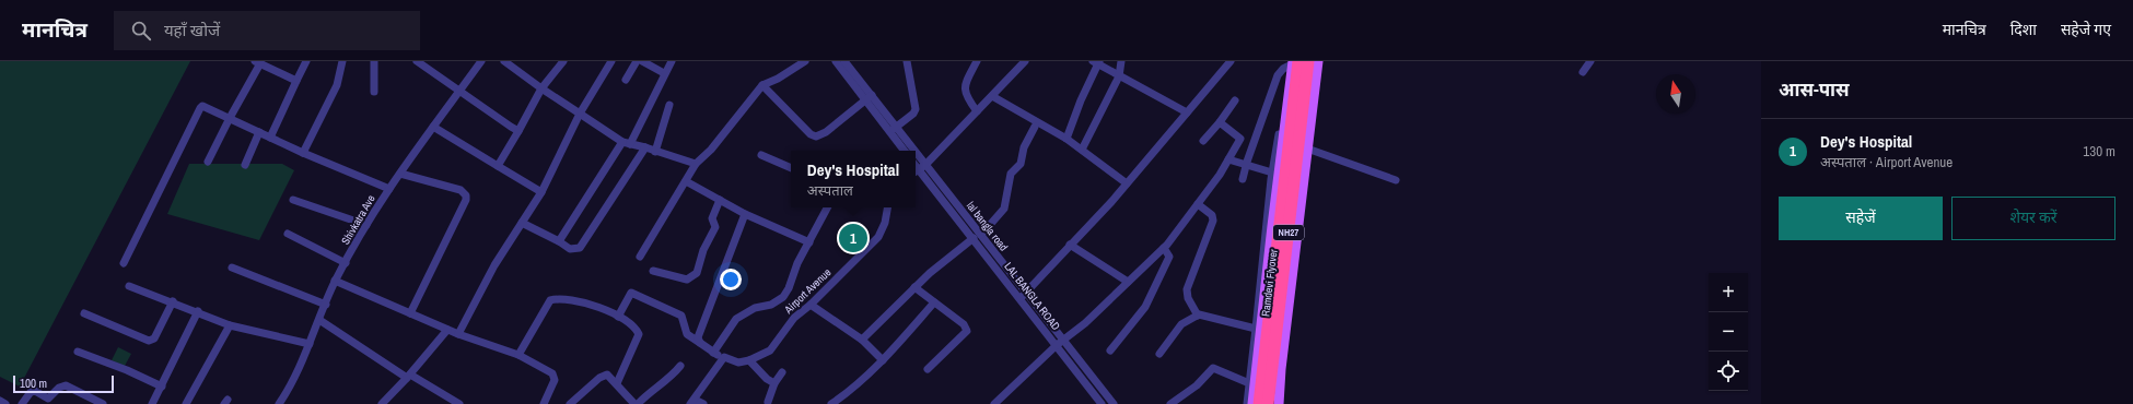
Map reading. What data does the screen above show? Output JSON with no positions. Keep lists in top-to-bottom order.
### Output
{
  "streets": {
    "highway": ["NH27", "Ramdevi Flyover"],
    "street": [
      "Shivkatra Ave",
      "lal bangla road",
      "Airport Avenue",
      "LAL BANGLA ROAD"
    ]
  },
  "crossings": [
    ["lal bangla road", "LAL BANGLA ROAD"]
  ],
  "scale_bar": "100 m",
  "north": "top",
  "page": {
    "header": "मानचित्र",
    "search": "यहाँ खोजें",
    "nav": ["मानचित्र", "दिशा", "सहेजे गए"],
    "heading": "आस-पास",
    "list": [
      {
        "mark": "1",
        "name": "Dey's Hospital",
        "note": "अस्पताल · Airport Avenue",
        "value": "130 m"
      }
    ],
    "popup": ["Dey's Hospital", "अस्पताल"],
    "buttons": ["सहेजें", "शेयर करें"],
    "pins": "1",
    "map_buttons": ["+", "−"],
    "scale": "100 m"
  }
}
